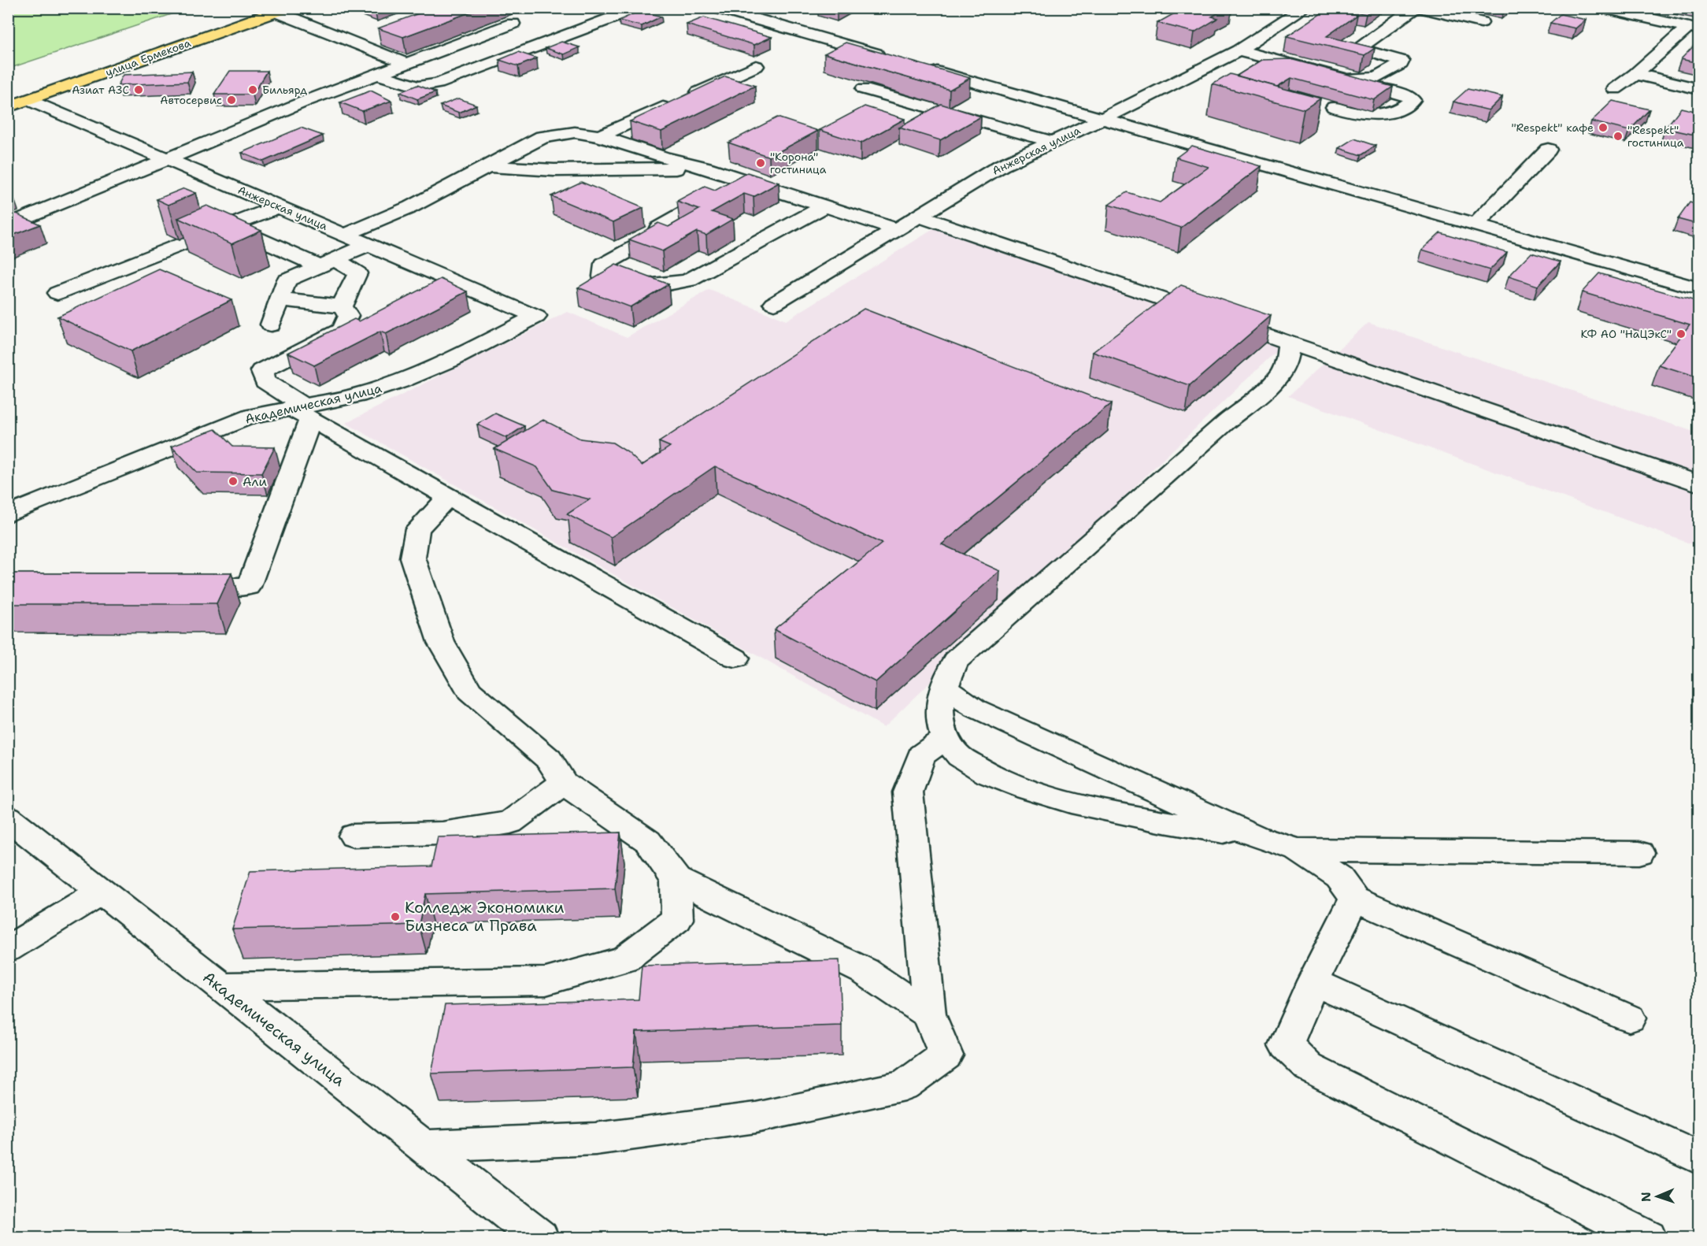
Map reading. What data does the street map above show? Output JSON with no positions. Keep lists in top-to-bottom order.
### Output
{
  "streets": {
    "main road": ["улица Ермекова"],
    "street": ["Анжерская улица", "Академическая улица"]
  },
  "crossings": [
    ["улица Ермекова", "Анжерская улица"],
    ["Анжерская улица", "Академическая улица"]
  ],
  "places": [
    "Азиат АЗС",
    "Бильярд",
    "Автосервис",
    "\"Respekt\" кафе",
    "\"Respekt\" гостиница",
    "\"Корона\" гостиница",
    "КФ АО \"НаЦЭкС\"",
    "Али",
    "Колледж Экономики Бизнеса и Права"
  ],
  "north": "left"
}
